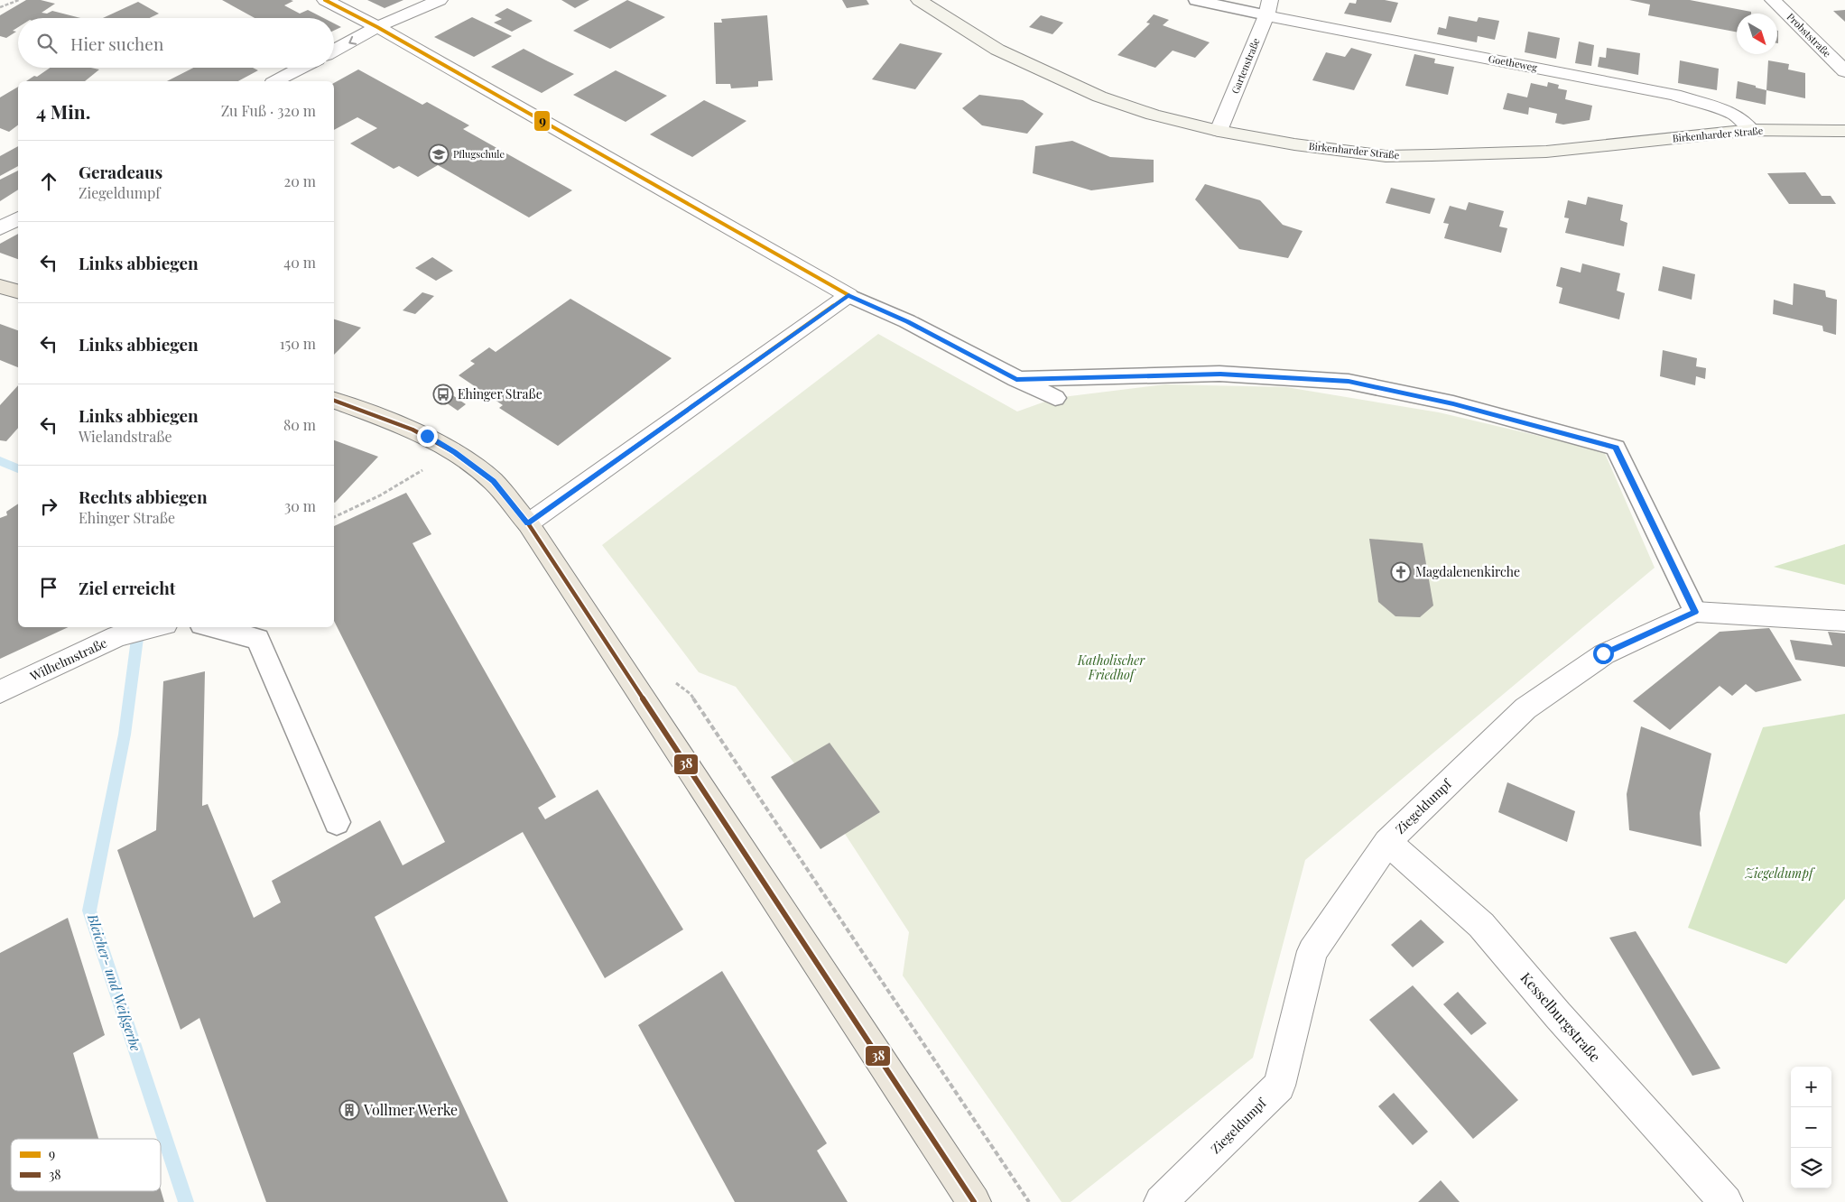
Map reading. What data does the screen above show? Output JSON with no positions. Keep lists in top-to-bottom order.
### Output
{
  "streets": {
    "main road": ["Birkenharder Straße"],
    "street": [
      "Probststraße",
      "Goetheweg",
      "Gartenstraße",
      "Wilhelmstraße",
      "Ziegeldumpf",
      "Kesselburgstraße"
    ]
  },
  "crossings": [
    ["Goetheweg", "Gartenstraße"],
    ["Goetheweg", "Birkenharder Straße"],
    ["Gartenstraße", "Birkenharder Straße"],
    ["Ziegeldumpf", "Kesselburgstraße"]
  ],
  "water": ["Bleicher- und Weißgerbe"],
  "parks": ["Katholischer Friedhof", "Ziegeldumpf"],
  "places": {
    "school or university": ["Pflugschule"],
    "bus stop": ["Ehinger Straße"],
    "church": ["Magdalenenkirche"],
    "building": ["Vollmer Werke"]
  },
  "lines": ["transit line 9", "transit line 38"],
  "legend": ["9", "38"],
  "north": "bottom right",
  "page": {
    "search": "Hier suchen",
    "heading": ["4 Min.", "Zu Fuß · 320 m"],
    "list": [
      ["Geradeaus", "Ziegeldumpf", "20 m"],
      ["Links abbiegen", "40 m"],
      ["Links abbiegen", "150 m"],
      ["Links abbiegen", "Wielandstraße", "80 m"],
      ["Rechts abbiegen", "Ehinger Straße", "30 m"],
      "Ziel erreicht"
    ],
    "map_buttons": ["+", "−"]
  }
}
